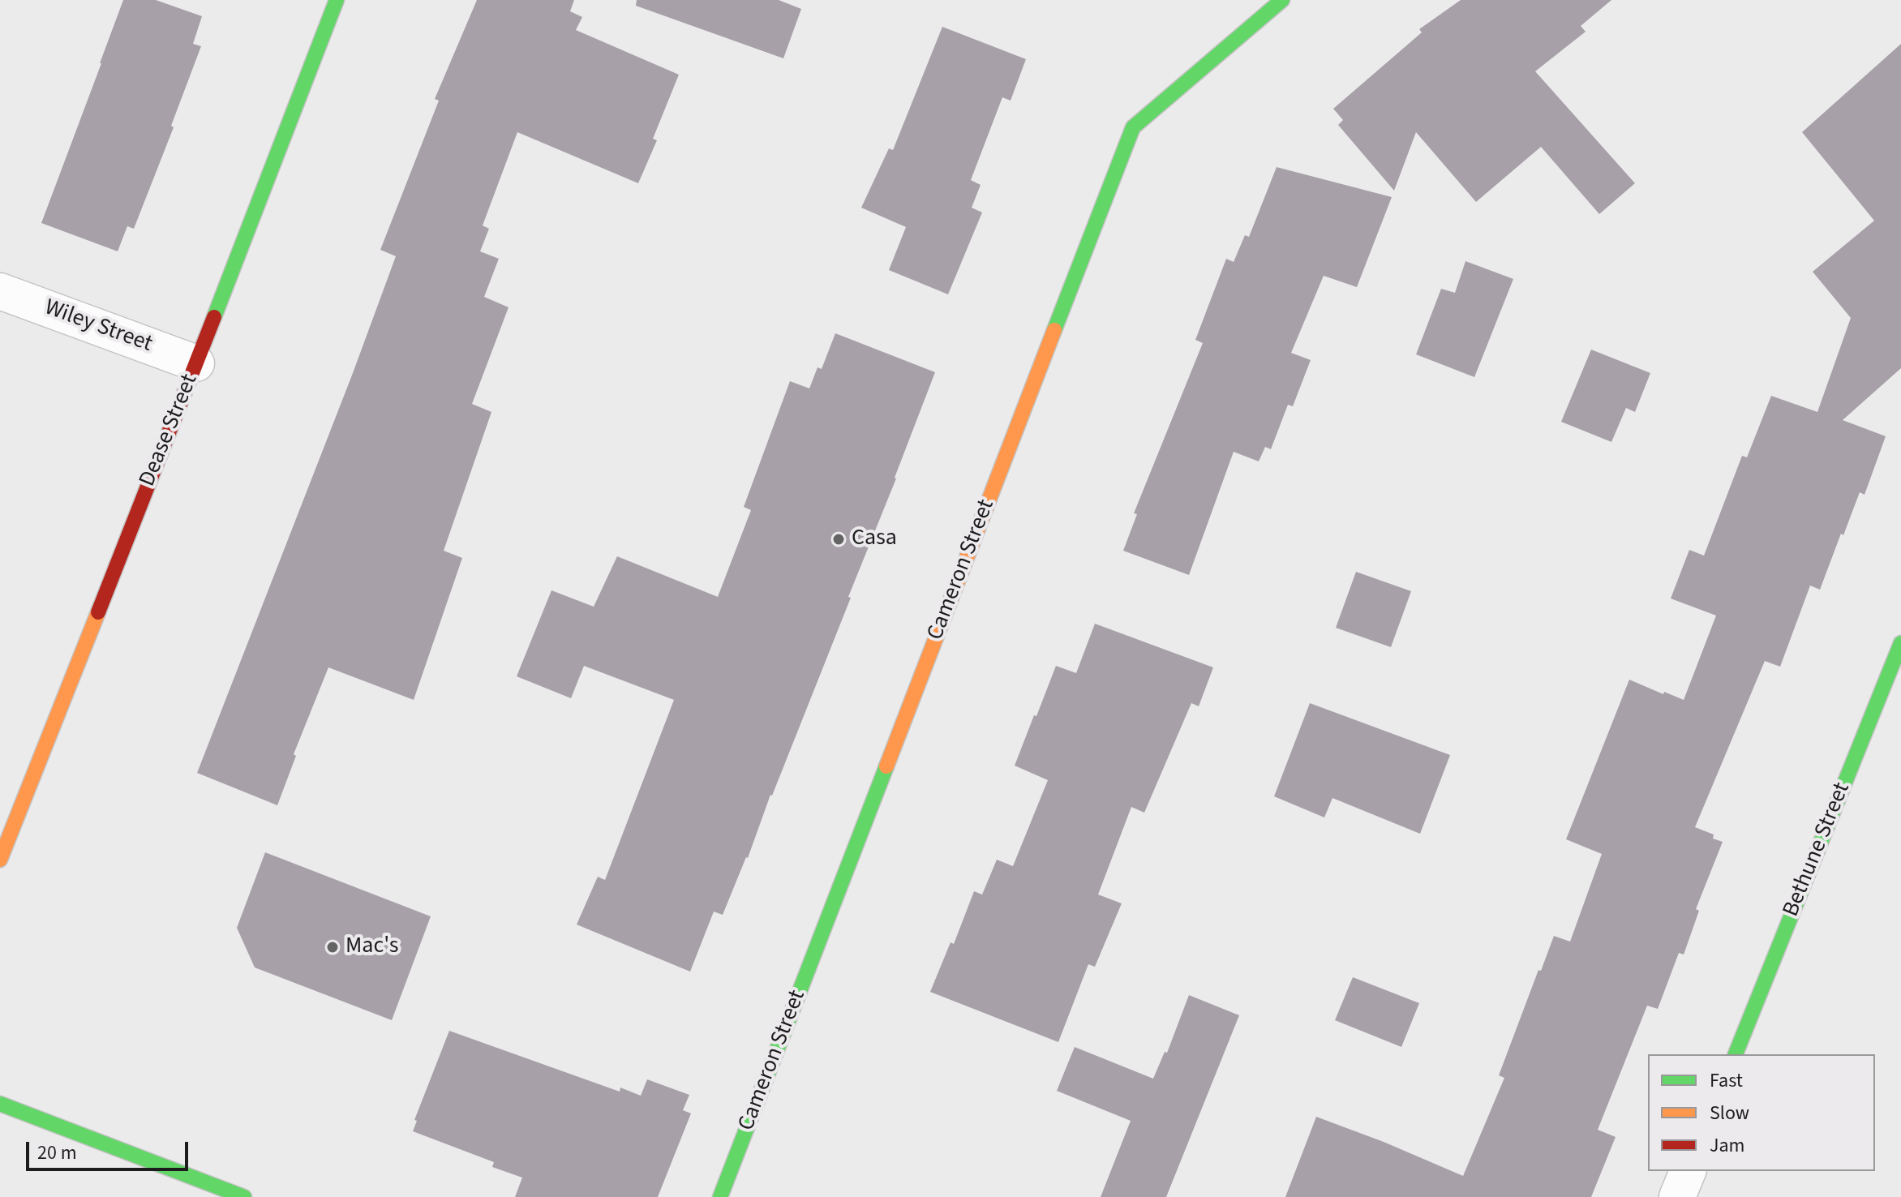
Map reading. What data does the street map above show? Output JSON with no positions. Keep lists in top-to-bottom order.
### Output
{
  "streets": {
    "street": [
      "Wiley Street",
      "Dease Street",
      "Cameron Street",
      "Bethune Street"
    ]
  },
  "crossings": [
    ["Wiley Street", "Dease Street"]
  ],
  "places": ["Casa", "Mac's"],
  "legend": ["Fast", "Slow", "Jam"],
  "scale_bar": "20 m"
}
